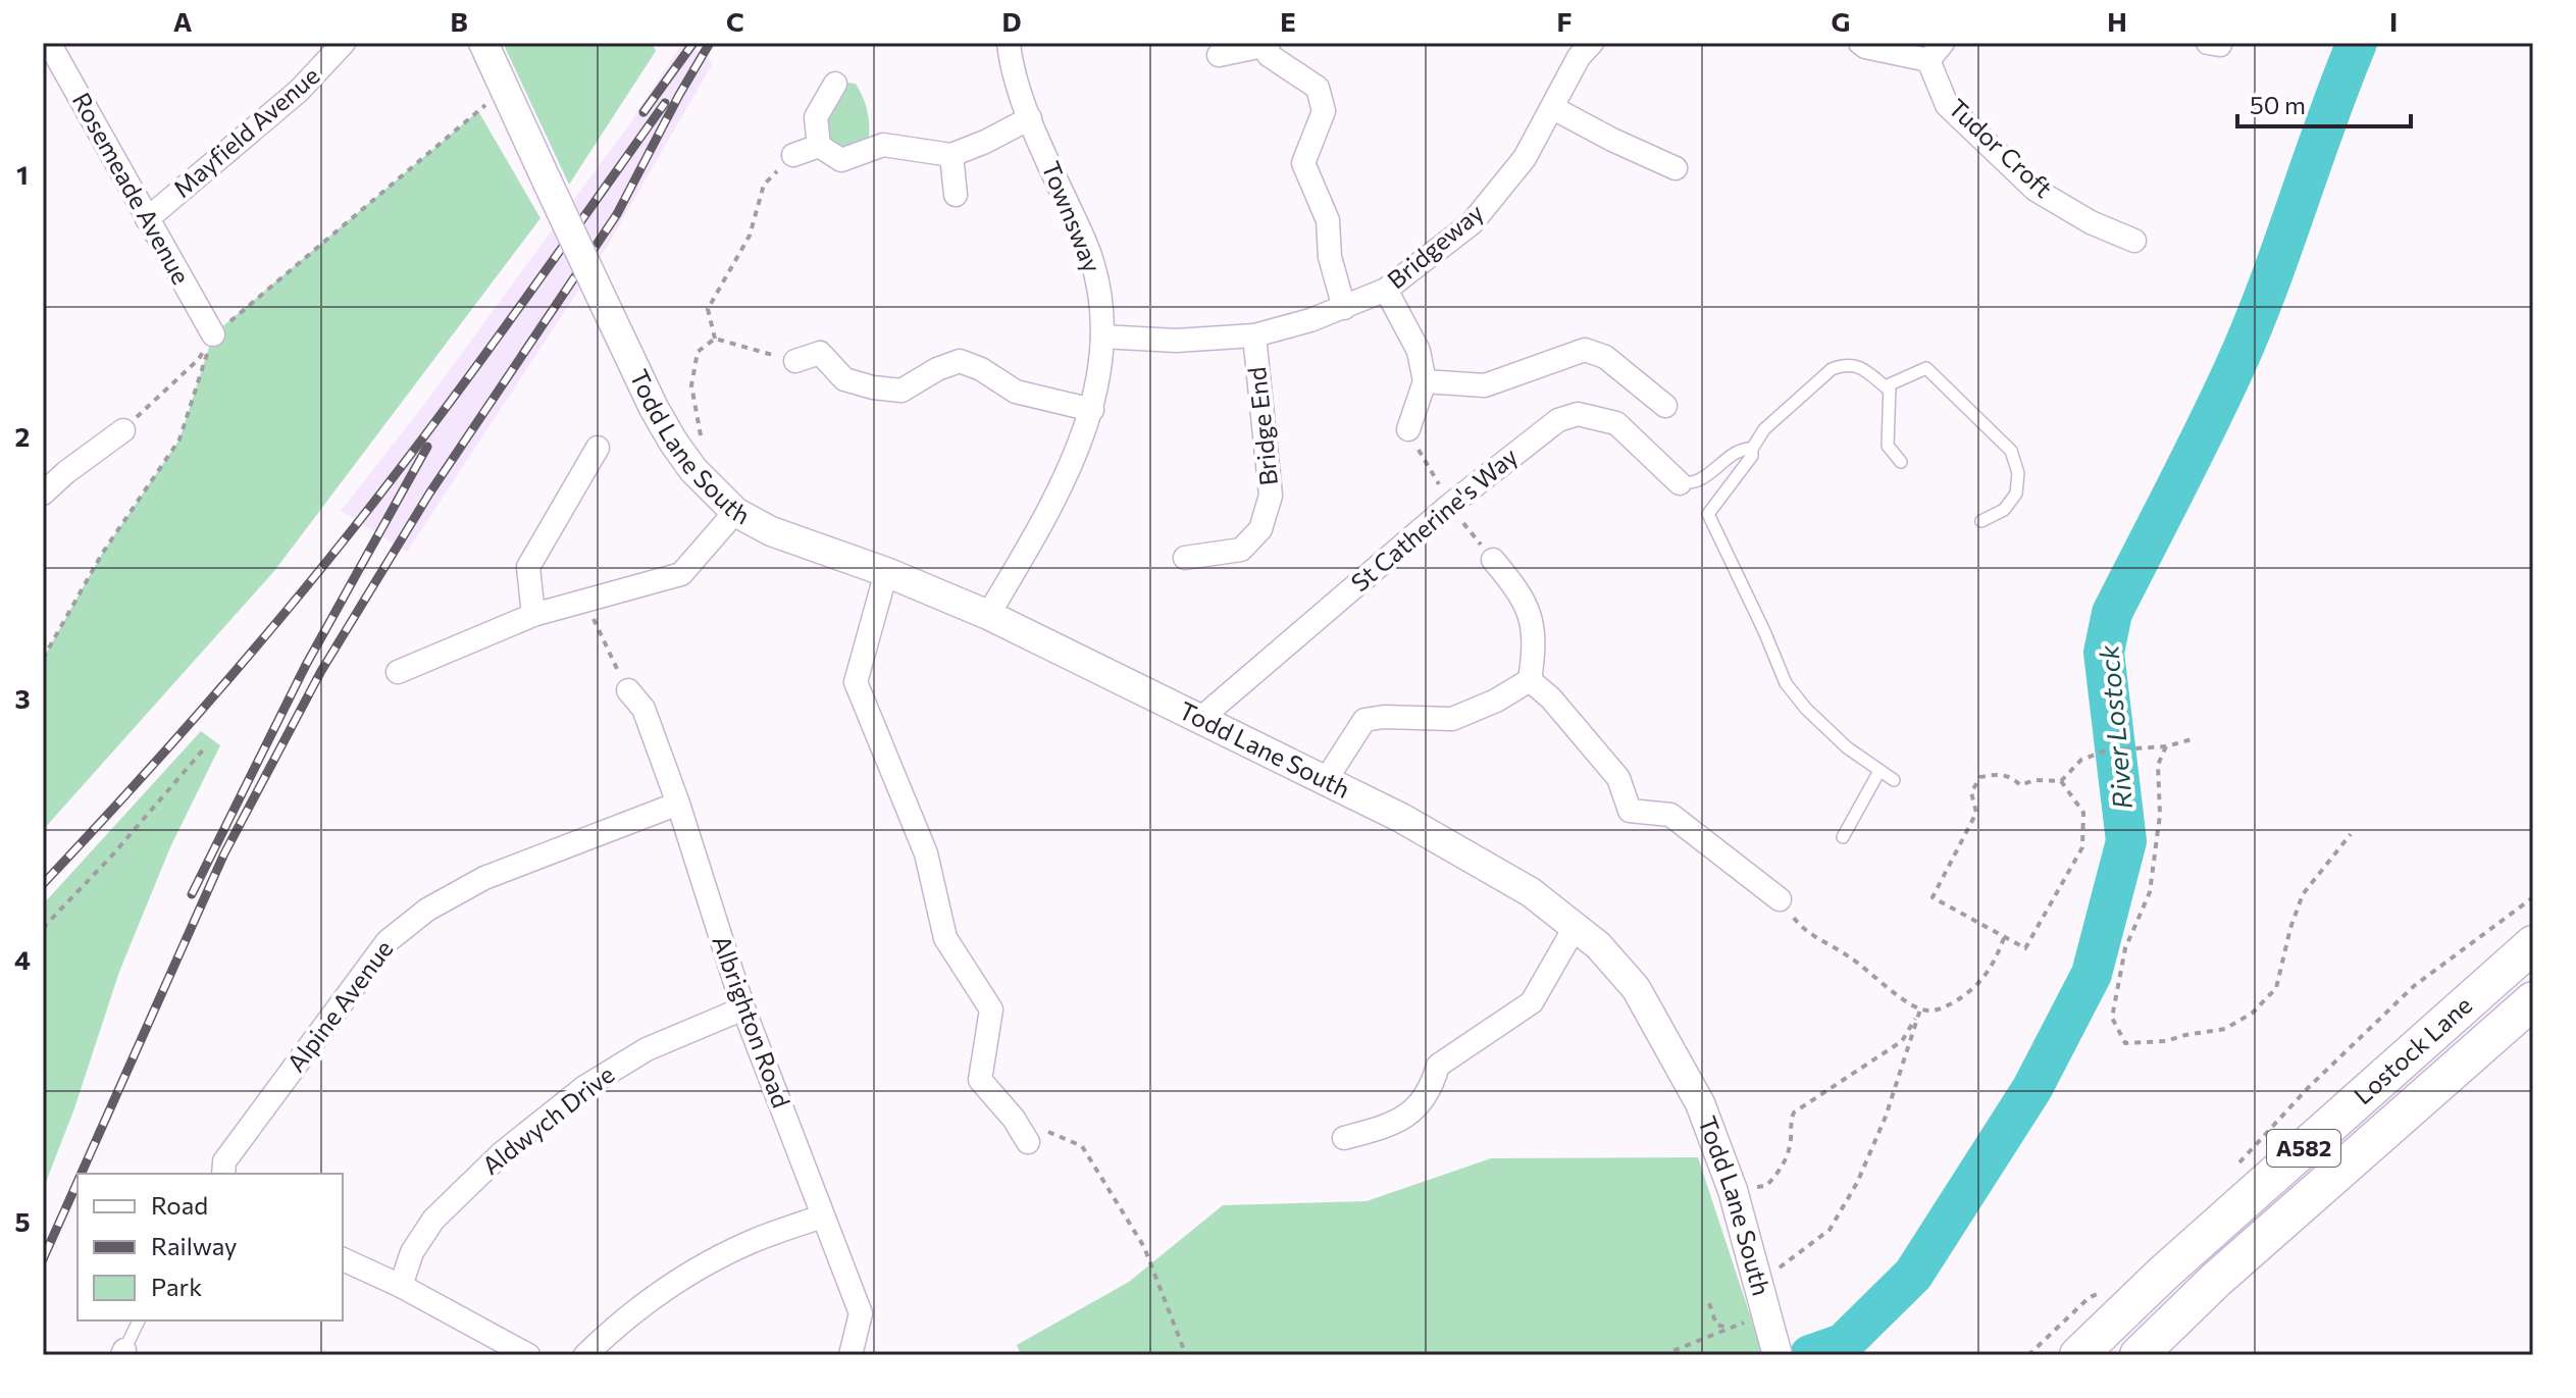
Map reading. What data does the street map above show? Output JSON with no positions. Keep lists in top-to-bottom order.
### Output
{
  "streets": {
    "highway": ["Lostock Lane", "A582"],
    "street": [
      "Mayfield Avenue",
      "Tudor Croft",
      "Rosemeade Avenue",
      "Townsway",
      "Bridgeway",
      "Bridge End",
      "Todd Lane South",
      "St Catherine's Way",
      "Alpine Avenue",
      "Albrighton Road",
      "Aldwych Drive"
    ]
  },
  "crossings": [
    ["Mayfield Avenue", "Rosemeade Avenue"],
    ["Townsway", "Bridgeway"],
    ["Townsway", "Todd Lane South"],
    ["Bridgeway", "Bridge End"],
    ["Todd Lane South", "St Catherine's Way"],
    ["Alpine Avenue", "Albrighton Road"],
    ["Albrighton Road", "Aldwych Drive"]
  ],
  "water": ["River Lostock"],
  "legend": ["Road", "Railway", "Park"],
  "scale_bar": "50 m",
  "grid": {
    "columns": [
      "A",
      "B",
      "C",
      "D",
      "E",
      "F",
      "G",
      "H",
      "I"
    ],
    "rows": [
      "1",
      "2",
      "3",
      "4",
      "5"
    ]
  }
}
